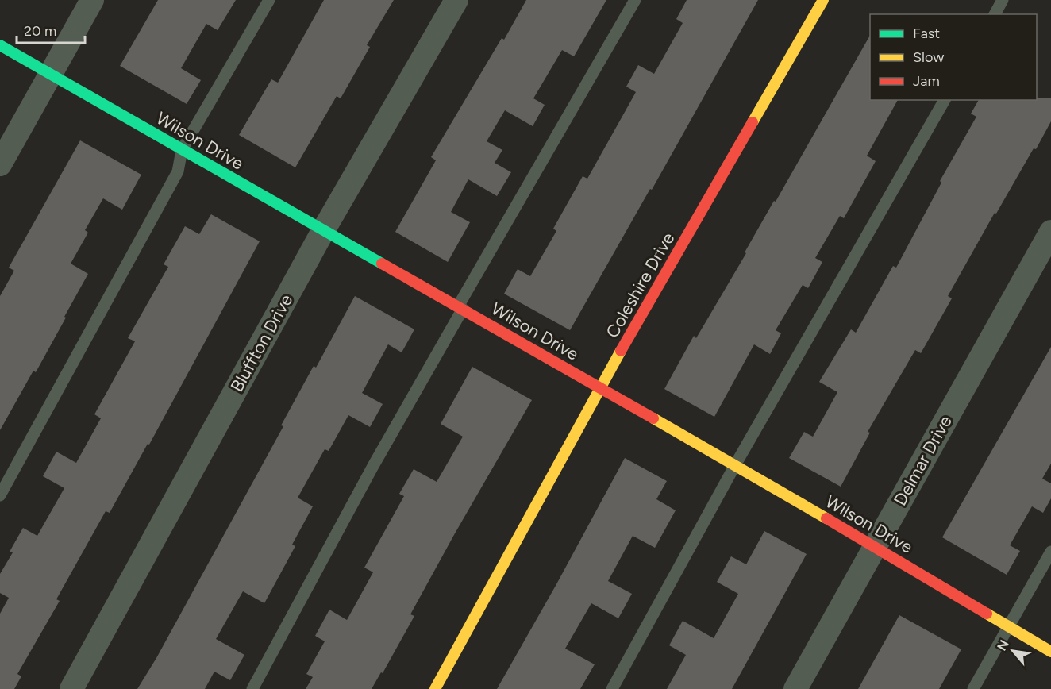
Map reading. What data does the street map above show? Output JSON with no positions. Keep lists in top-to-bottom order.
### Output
{
  "streets": {
    "street": [
      "Wilson Drive",
      "Coleshire Drive",
      "Bluffton Drive",
      "Delmar Drive"
    ]
  },
  "crossings": [
    ["Wilson Drive", "Coleshire Drive"],
    ["Wilson Drive", "Bluffton Drive"],
    ["Wilson Drive", "Delmar Drive"]
  ],
  "legend": ["Fast", "Slow", "Jam"],
  "scale_bar": "20 m",
  "north": "top left"
}
